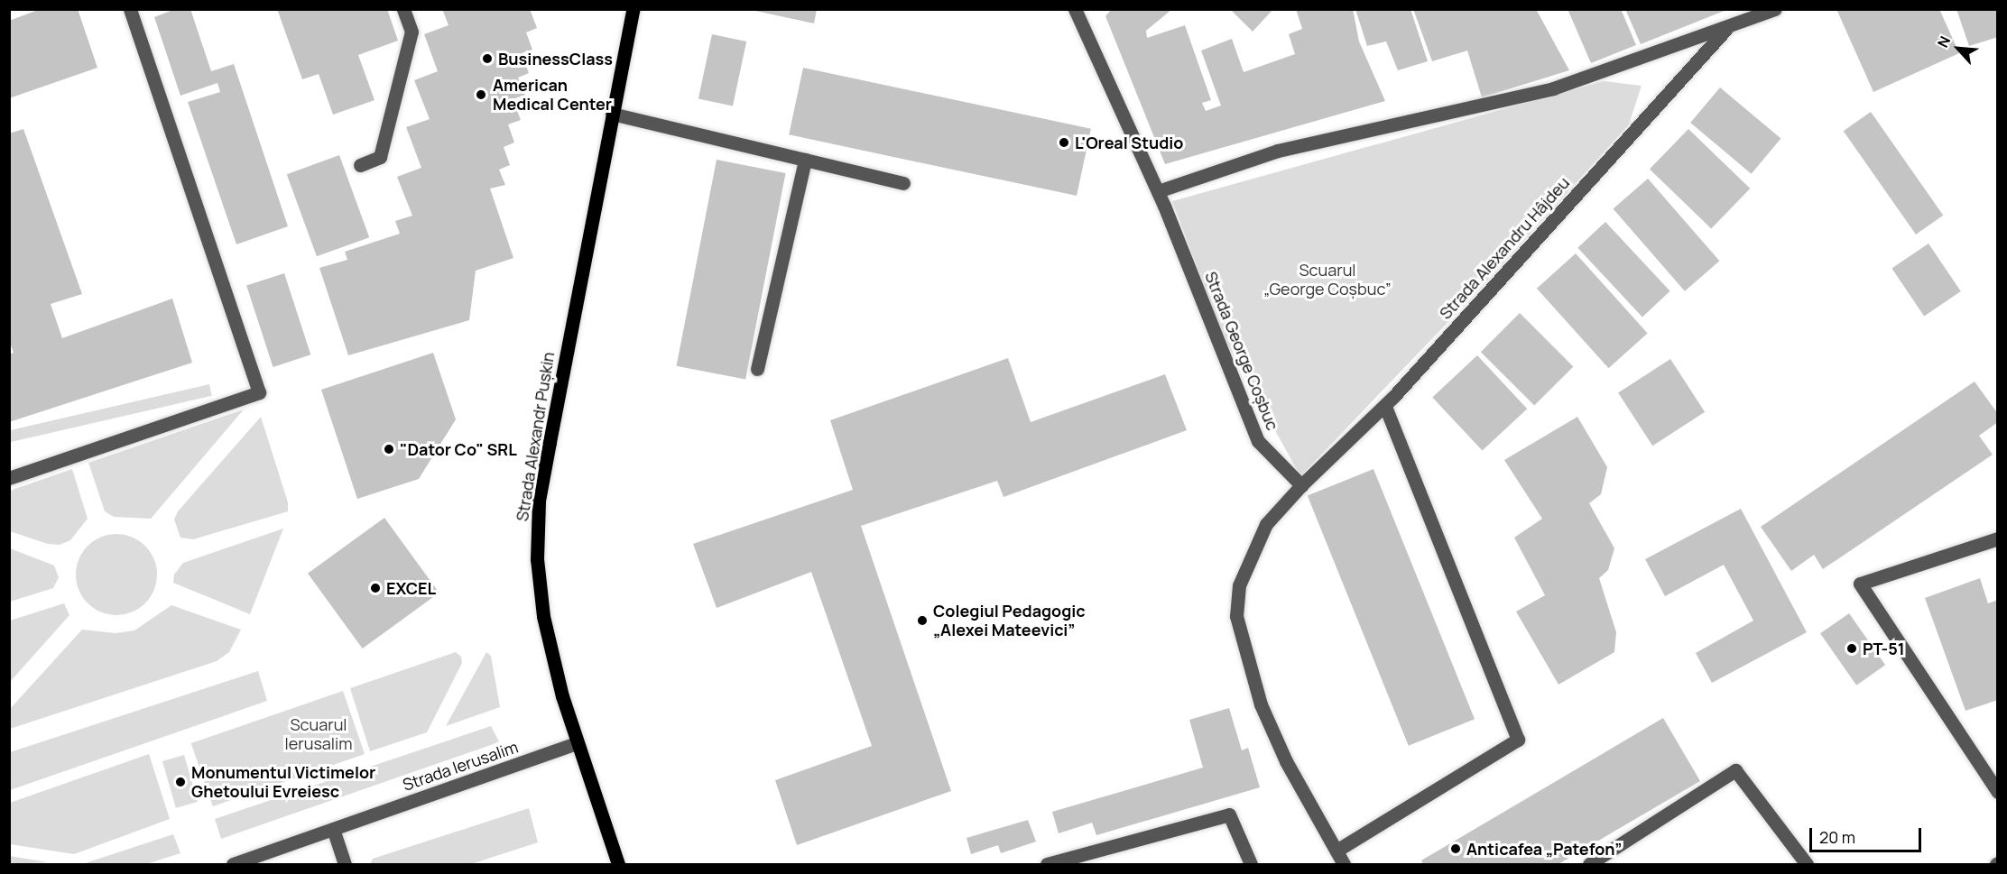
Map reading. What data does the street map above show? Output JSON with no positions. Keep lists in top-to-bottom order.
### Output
{
  "streets": {
    "main road": ["Strada Alexandr Pușkin"],
    "street": ["Strada Alexandru Hâjdeu", "Strada George Coșbuc", "Strada Ierusalim"]
  },
  "crossings": [
    ["Strada Alexandru Hâjdeu", "Strada George Coșbuc"],
    ["Strada Alexandr Pușkin", "Strada Ierusalim"]
  ],
  "parks": ["Scuarul „George Coșbuc”", "Scuarul Ierusalim"],
  "places": [
    "BusinessClass",
    "American Medical Center",
    "L'Oreal Studio",
    "\"Dator Co\" SRL",
    "EXCEL",
    "Colegiul Pedagogic „Alexei Mateevici”",
    "PT-51",
    "Monumentul Victimelor Ghetoului Evreiesc",
    "Anticafea „Patefon”"
  ],
  "scale_bar": "20 m",
  "north": "top left"
}
